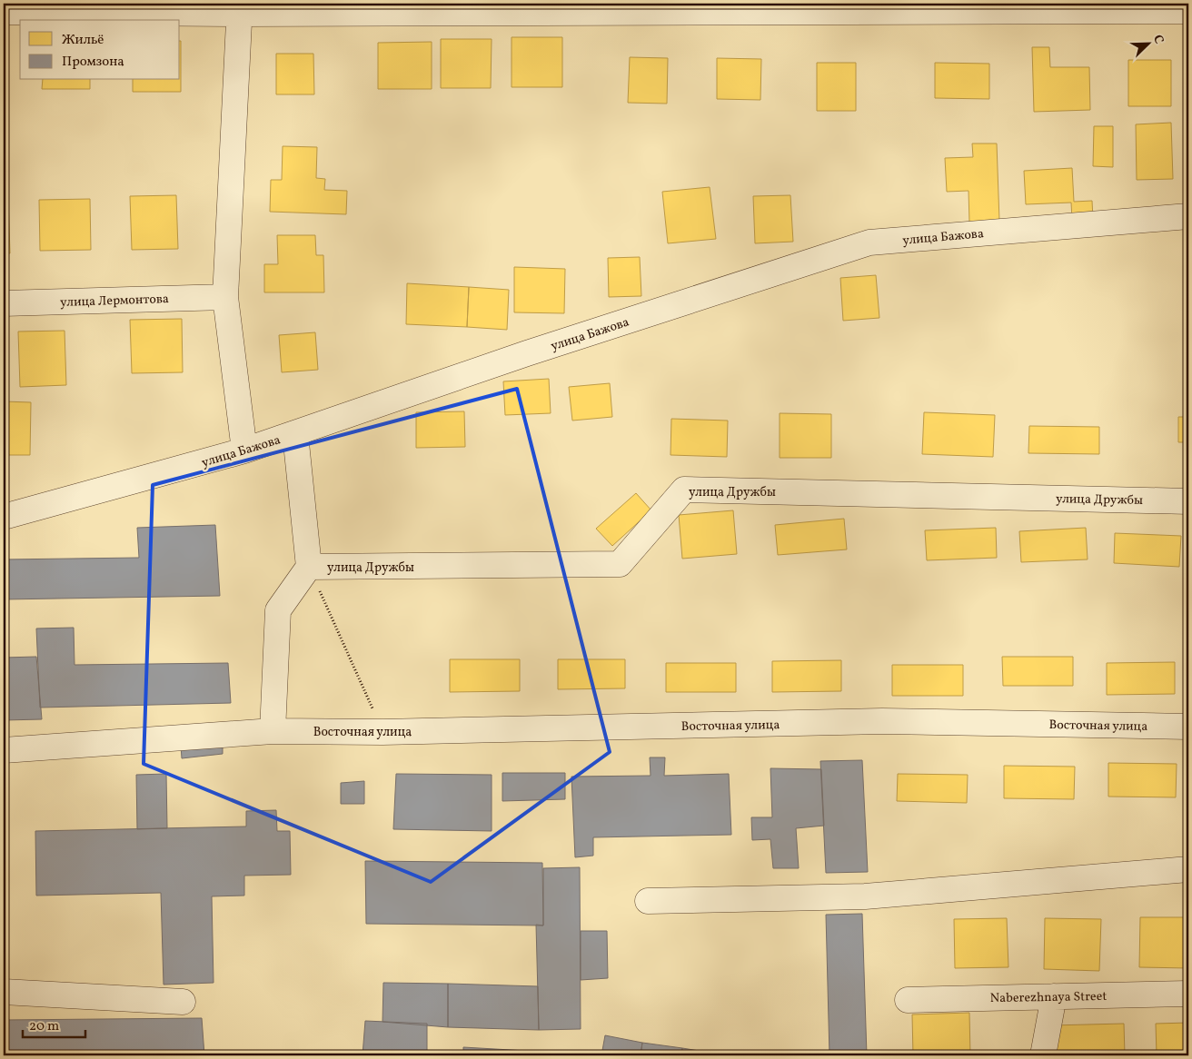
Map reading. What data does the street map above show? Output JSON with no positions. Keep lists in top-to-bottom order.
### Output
{
  "streets": {
    "street": [
      "улица Бажова",
      "улица Лермонтова",
      "улица Дружбы",
      "Восточная улица",
      "Naberezhnaya Street"
    ]
  },
  "legend": ["Жильё", "Промзона"],
  "scale_bar": "20 m",
  "north": "top right"
}
